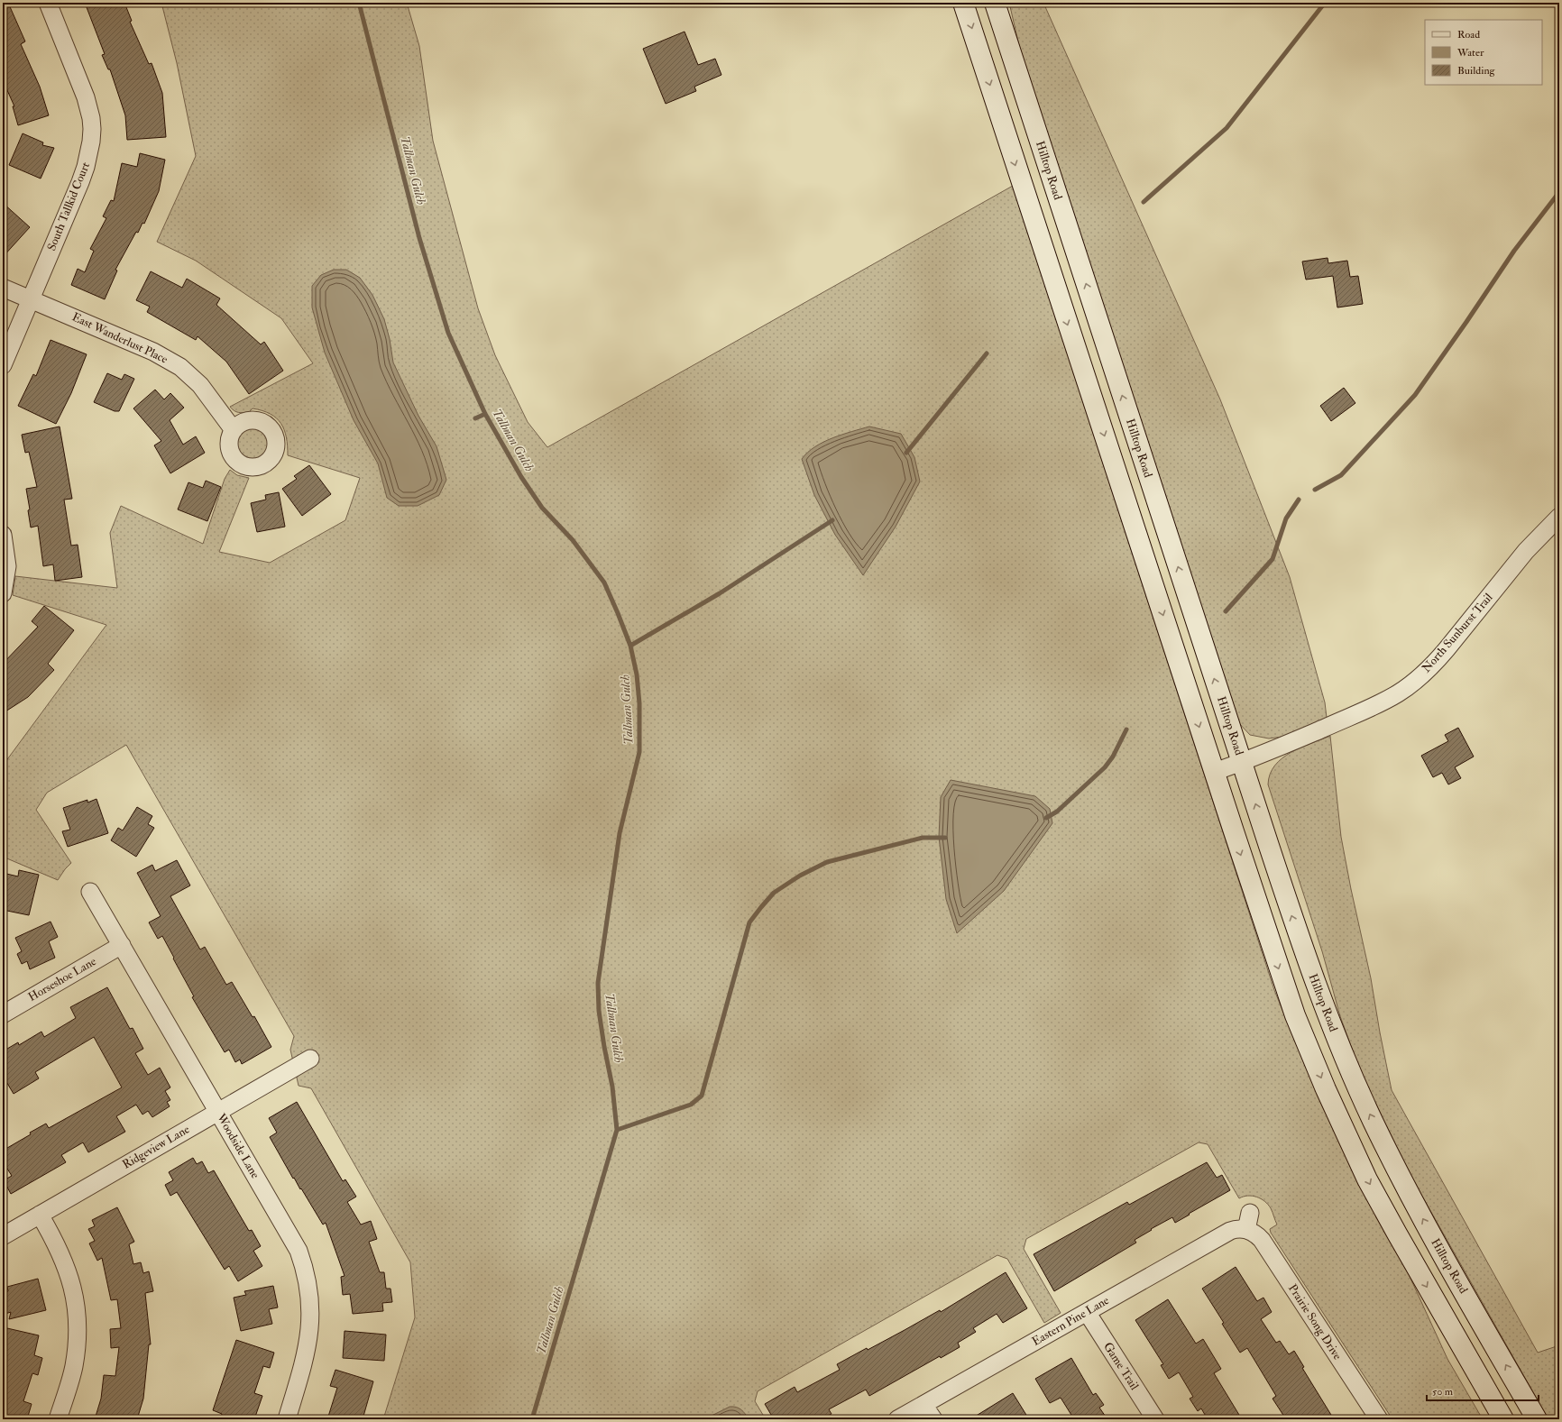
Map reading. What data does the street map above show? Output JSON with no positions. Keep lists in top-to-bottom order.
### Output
{
  "streets": {
    "main road": ["Hilltop Road"],
    "street": [
      "South Tallkid Court",
      "East Wanderlust Place",
      "North Sunburst Trail",
      "Horseshoe Lane",
      "Woodside Lane",
      "Ridgeview Lane",
      "Eastern Pine Lane",
      "Prairie Song Drive",
      "Game Trail"
    ]
  },
  "crossings": [
    ["Hilltop Road", "North Sunburst Trail"],
    ["South Tallkid Court", "East Wanderlust Place"],
    ["Horseshoe Lane", "Woodside Lane"],
    ["Woodside Lane", "Ridgeview Lane"],
    ["Eastern Pine Lane", "Prairie Song Drive"],
    ["Eastern Pine Lane", "Game Trail"]
  ],
  "water": ["Tallman Gulch"],
  "legend": ["Road", "Water", "Building"],
  "scale_bar": "50 m"
}
